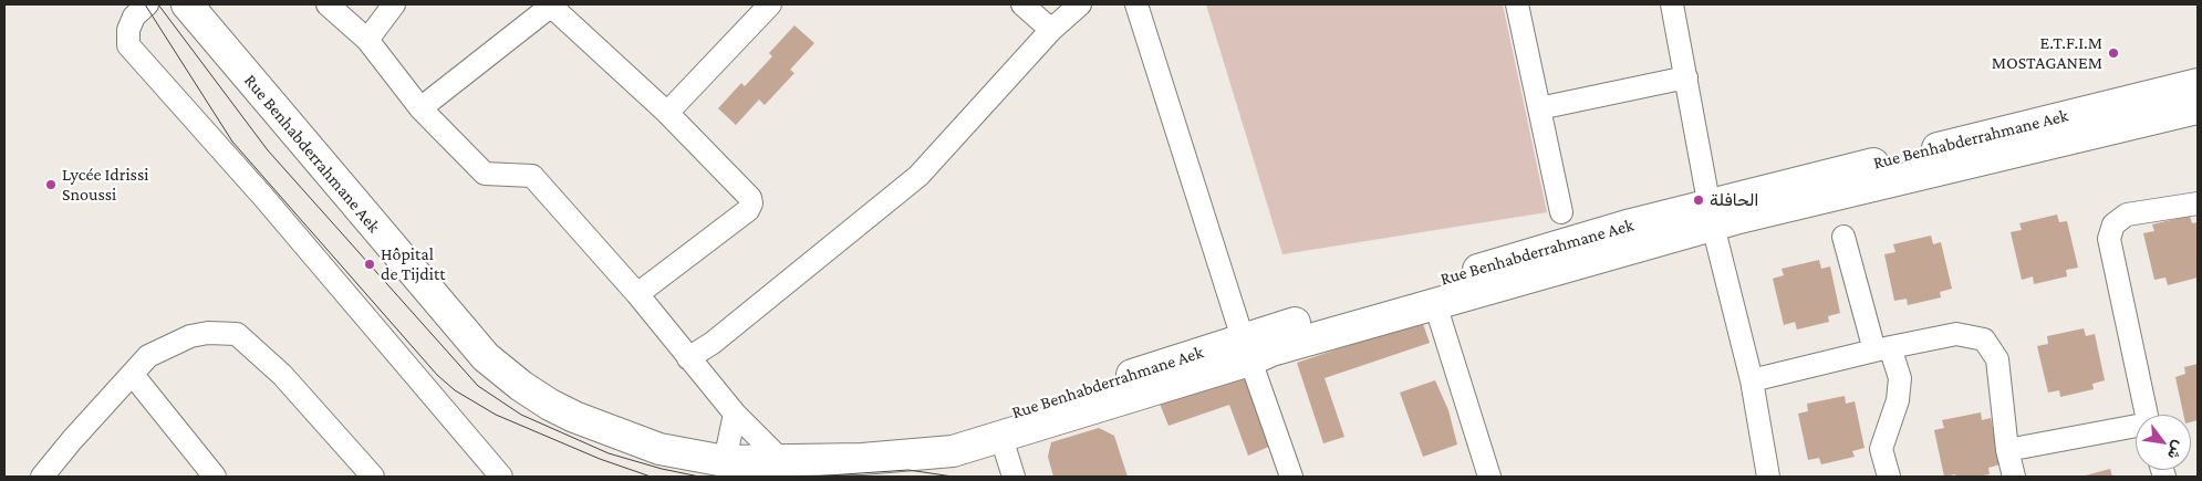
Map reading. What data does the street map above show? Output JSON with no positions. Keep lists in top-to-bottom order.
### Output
{
  "streets": {
    "main road": ["Rue Benhabderrahmane Aek"]
  },
  "places": [
    "E.T.F.I.M MOSTAGANEM",
    "Lycée Idrissi Snoussi",
    "الحافلة",
    "Hôpital de Tijditt"
  ],
  "north": "bottom right"
}
